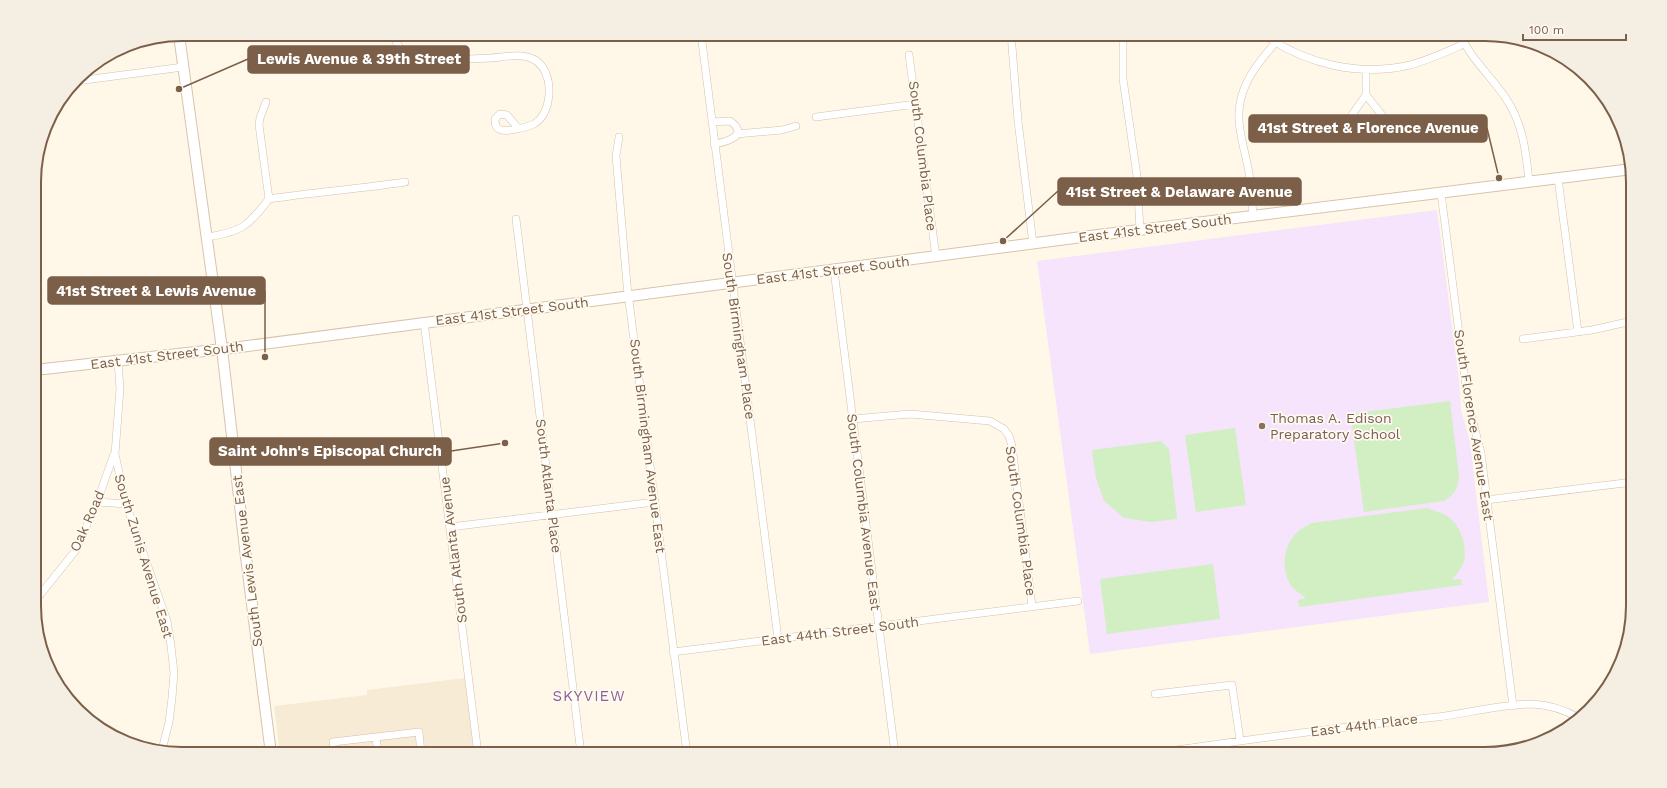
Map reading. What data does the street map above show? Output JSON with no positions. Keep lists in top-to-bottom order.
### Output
{
  "streets": {
    "main road": ["East 41st Street South", "South Lewis Avenue East"],
    "street": [
      "South Columbia Place",
      "South Birmingham Place",
      "South Florence Avenue East",
      "South Birmingham Avenue East",
      "South Atlanta Place",
      "South Columbia Avenue East",
      "Oak Road",
      "South Atlanta Avenue",
      "South Zunis Avenue East",
      "East 44th Street South",
      "East 44th Place"
    ]
  },
  "crossings": [
    ["South Columbia Place", "East 41st Street South"],
    ["South Columbia Place", "South Columbia Avenue East"],
    ["South Columbia Place", "East 44th Street South"],
    ["East 41st Street South", "South Birmingham Place"],
    ["East 41st Street South", "South Florence Avenue East"],
    ["East 41st Street South", "South Birmingham Avenue East"],
    ["East 41st Street South", "South Atlanta Place"],
    ["East 41st Street South", "South Columbia Avenue East"],
    ["East 41st Street South", "South Atlanta Avenue"],
    ["East 41st Street South", "South Zunis Avenue East"],
    ["East 41st Street South", "South Lewis Avenue East"],
    ["South Birmingham Place", "East 44th Street South"],
    ["South Florence Avenue East", "East 44th Place"],
    ["South Birmingham Avenue East", "East 44th Street South"],
    ["South Columbia Avenue East", "East 44th Street South"],
    ["Oak Road", "South Zunis Avenue East"]
  ],
  "districts": ["SKYVIEW"],
  "places": [
    "Lewis Avenue & 39th Street",
    "41st Street & Florence Avenue",
    "41st Street & Delaware Avenue",
    "41st Street & Lewis Avenue",
    "Thomas A. Edison Preparatory School",
    "Saint John's Episcopal Church"
  ],
  "scale_bar": "100 m"
}
